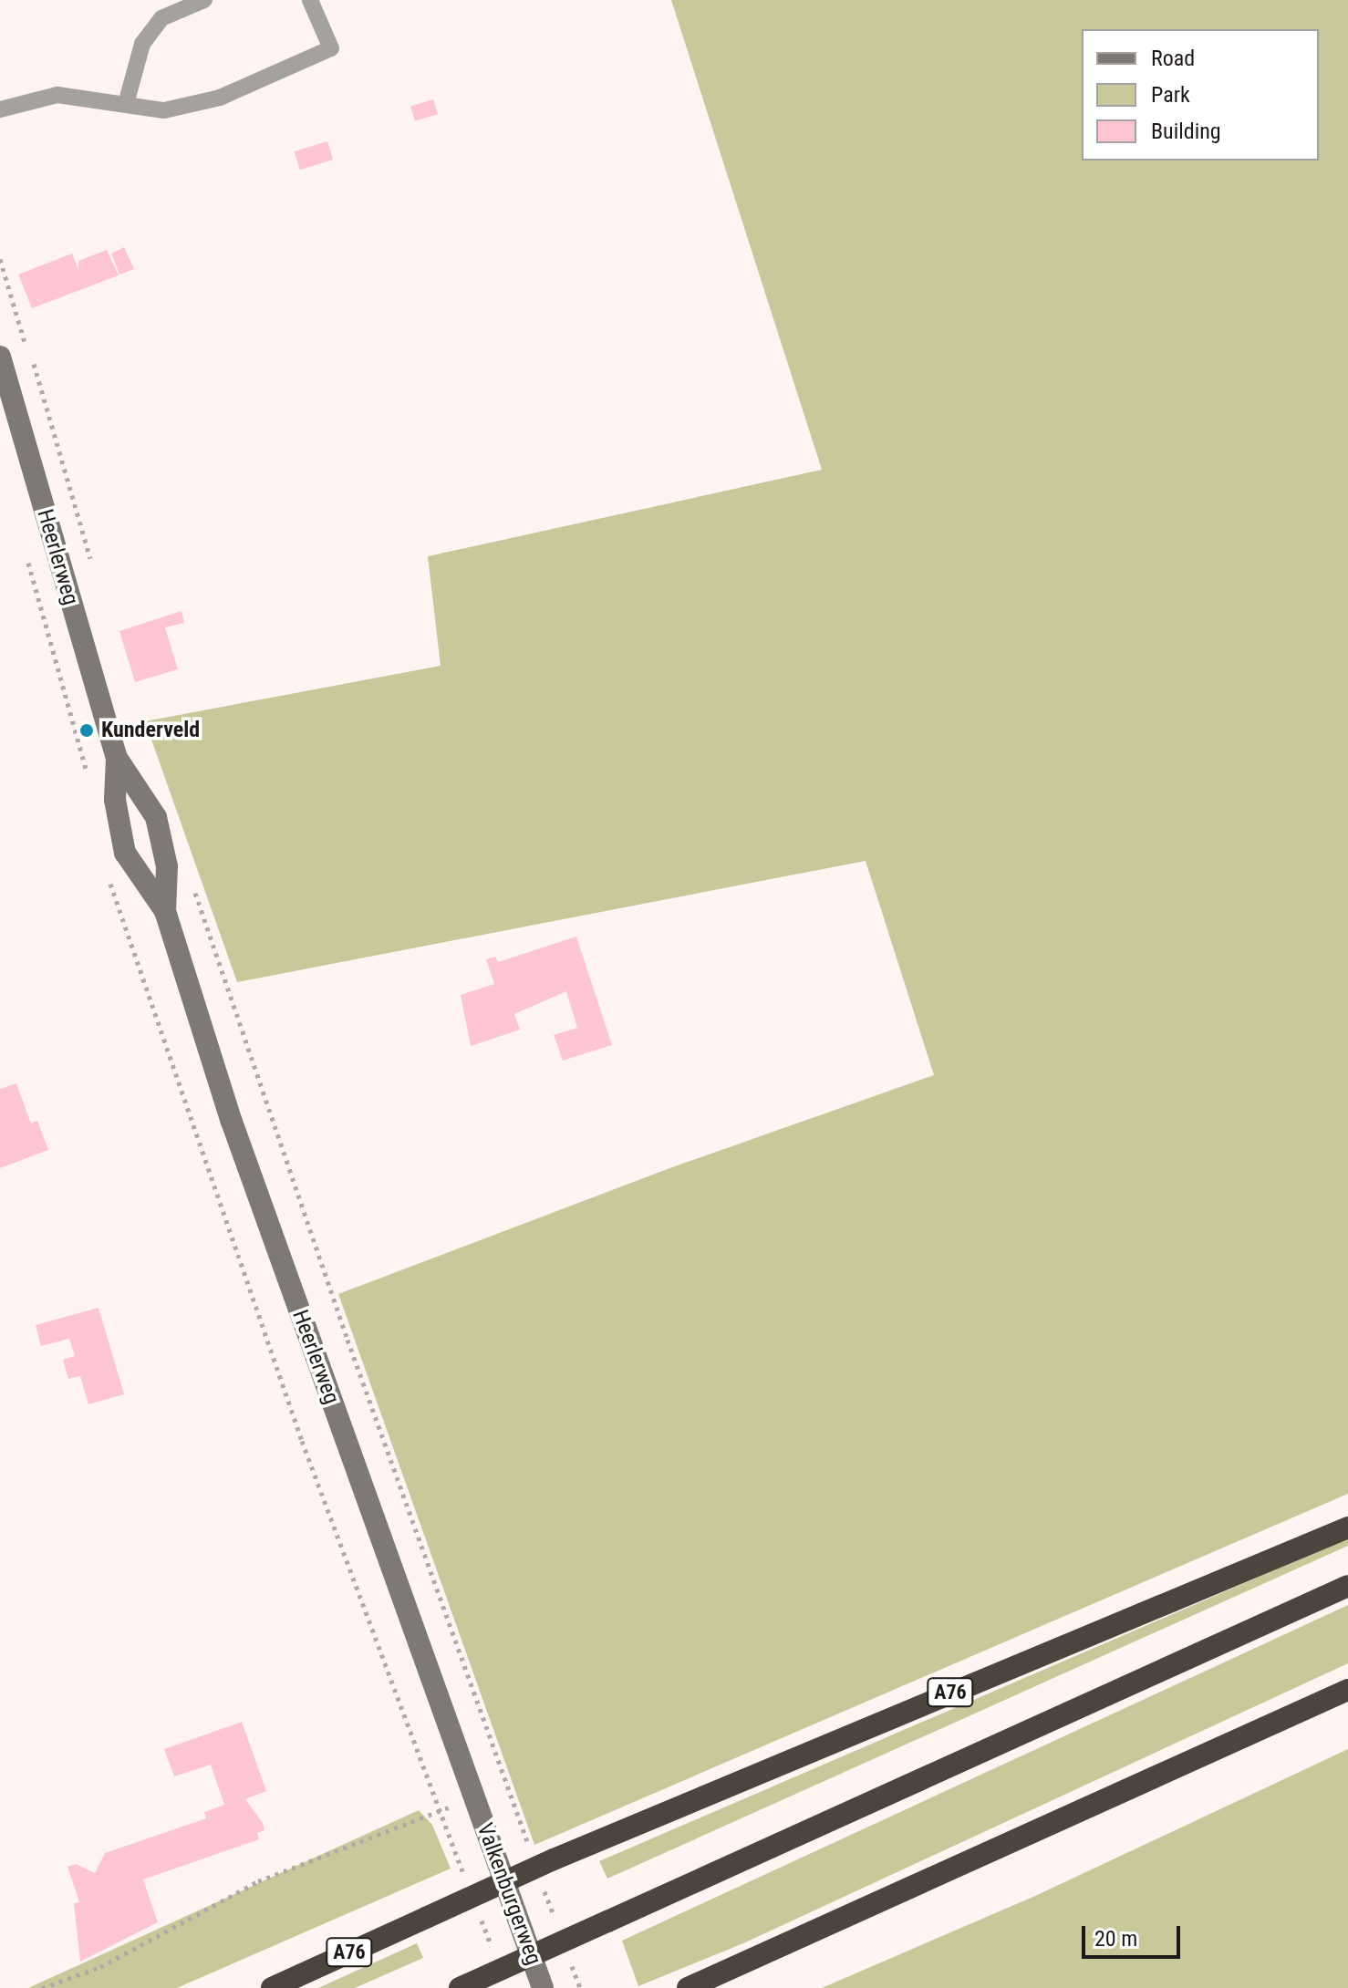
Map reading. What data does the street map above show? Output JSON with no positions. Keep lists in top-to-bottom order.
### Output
{
  "streets": {
    "highway": ["A76"],
    "street": ["Heerlerweg", "Valkenburgerweg"]
  },
  "crossings": [
    ["Heerlerweg", "Valkenburgerweg"]
  ],
  "places": ["Kunderveld"],
  "legend": ["Road", "Park", "Building"],
  "scale_bar": "20 m"
}
